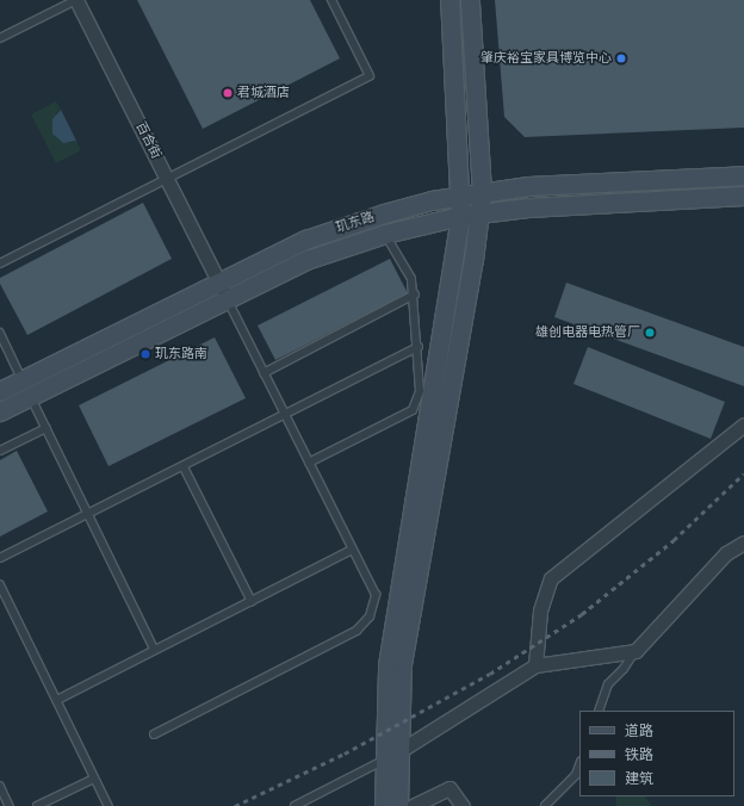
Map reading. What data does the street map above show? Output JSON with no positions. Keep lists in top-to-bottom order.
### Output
{
  "streets": {
    "street": ["百合街", "玑东路"]
  },
  "crossings": [
    ["百合街", "玑东路"]
  ],
  "places": [
    "肇庆裕宝家具博览中心",
    "君城酒店",
    "雄创电器电热管厂",
    "玑东路南"
  ],
  "legend": ["道路", "铁路", "建筑"]
}
